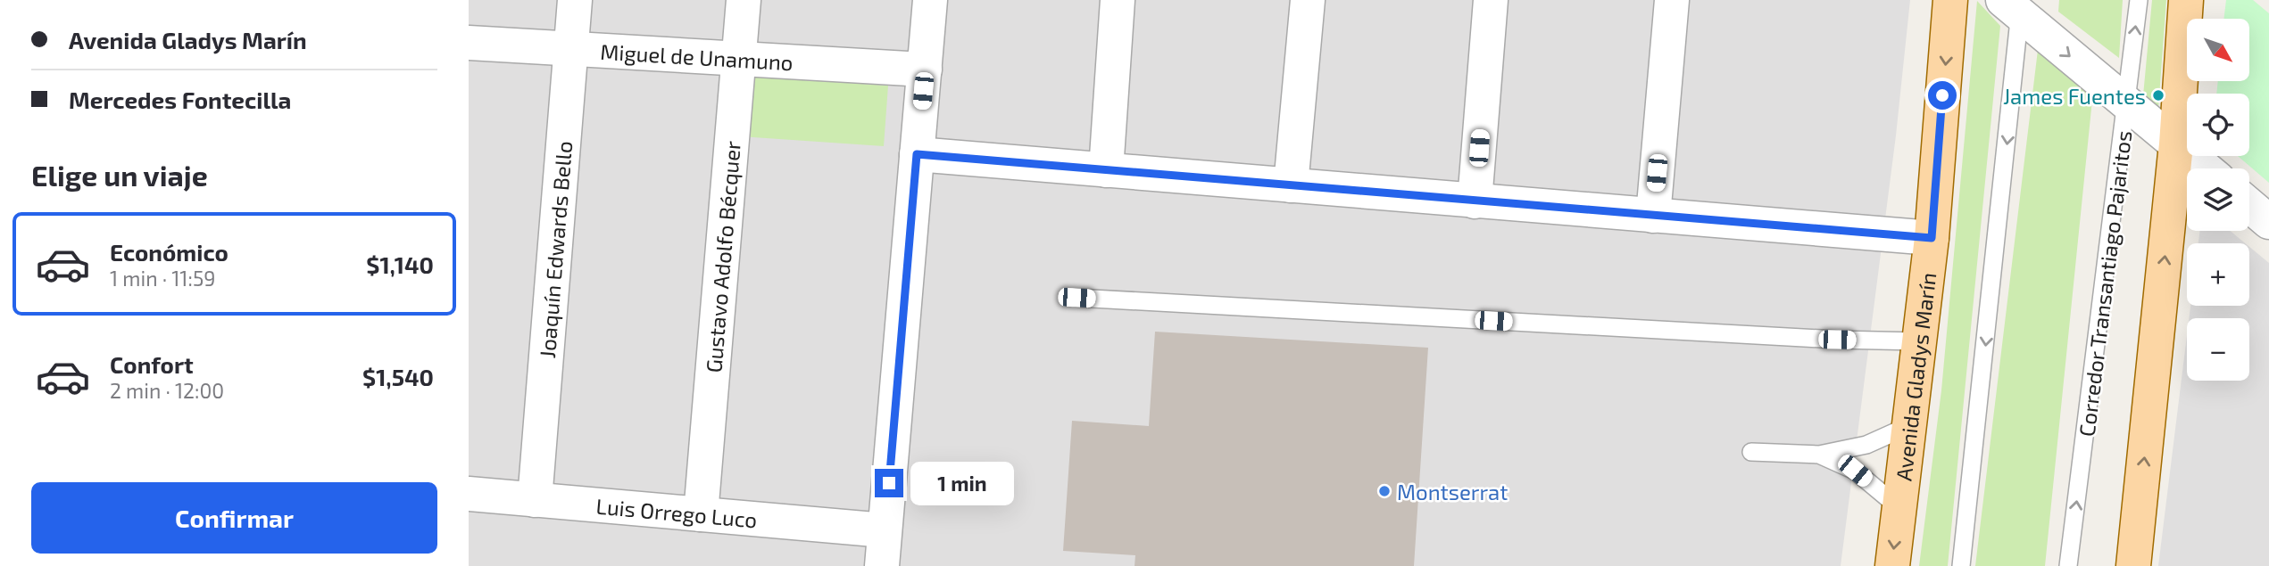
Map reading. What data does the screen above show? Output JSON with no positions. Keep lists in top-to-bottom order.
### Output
{
  "streets": {
    "main road": ["Avenida Gladys Marín"],
    "street": [
      "Miguel de Unamuno",
      "Joaquín Edwards Bello",
      "Gustavo Adolfo Bécquer",
      "Luis Orrego Luco"
    ],
    "lane": ["Corredor Transantiago Pajaritos"]
  },
  "crossings": [
    ["Miguel de Unamuno", "Joaquín Edwards Bello"],
    ["Miguel de Unamuno", "Gustavo Adolfo Bécquer"],
    ["Joaquín Edwards Bello", "Luis Orrego Luco"],
    ["Gustavo Adolfo Bécquer", "Luis Orrego Luco"]
  ],
  "places": ["James Fuentes", "Montserrat"],
  "north": "bottom right",
  "page": {
    "banner": ["Avenida Gladys Marín", "Mercedes Fontecilla"],
    "map_buttons": ["+", "−"],
    "heading": "Elige un viaje",
    "list": [
      {
        "name": "Económico",
        "note": "1 min · 11:59",
        "value": "$1,140"
      },
      {
        "name": "Confort",
        "note": "2 min · 12:00",
        "value": "$1,540"
      }
    ],
    "bubble": "1 min",
    "buttons": "Confirmar"
  }
}
